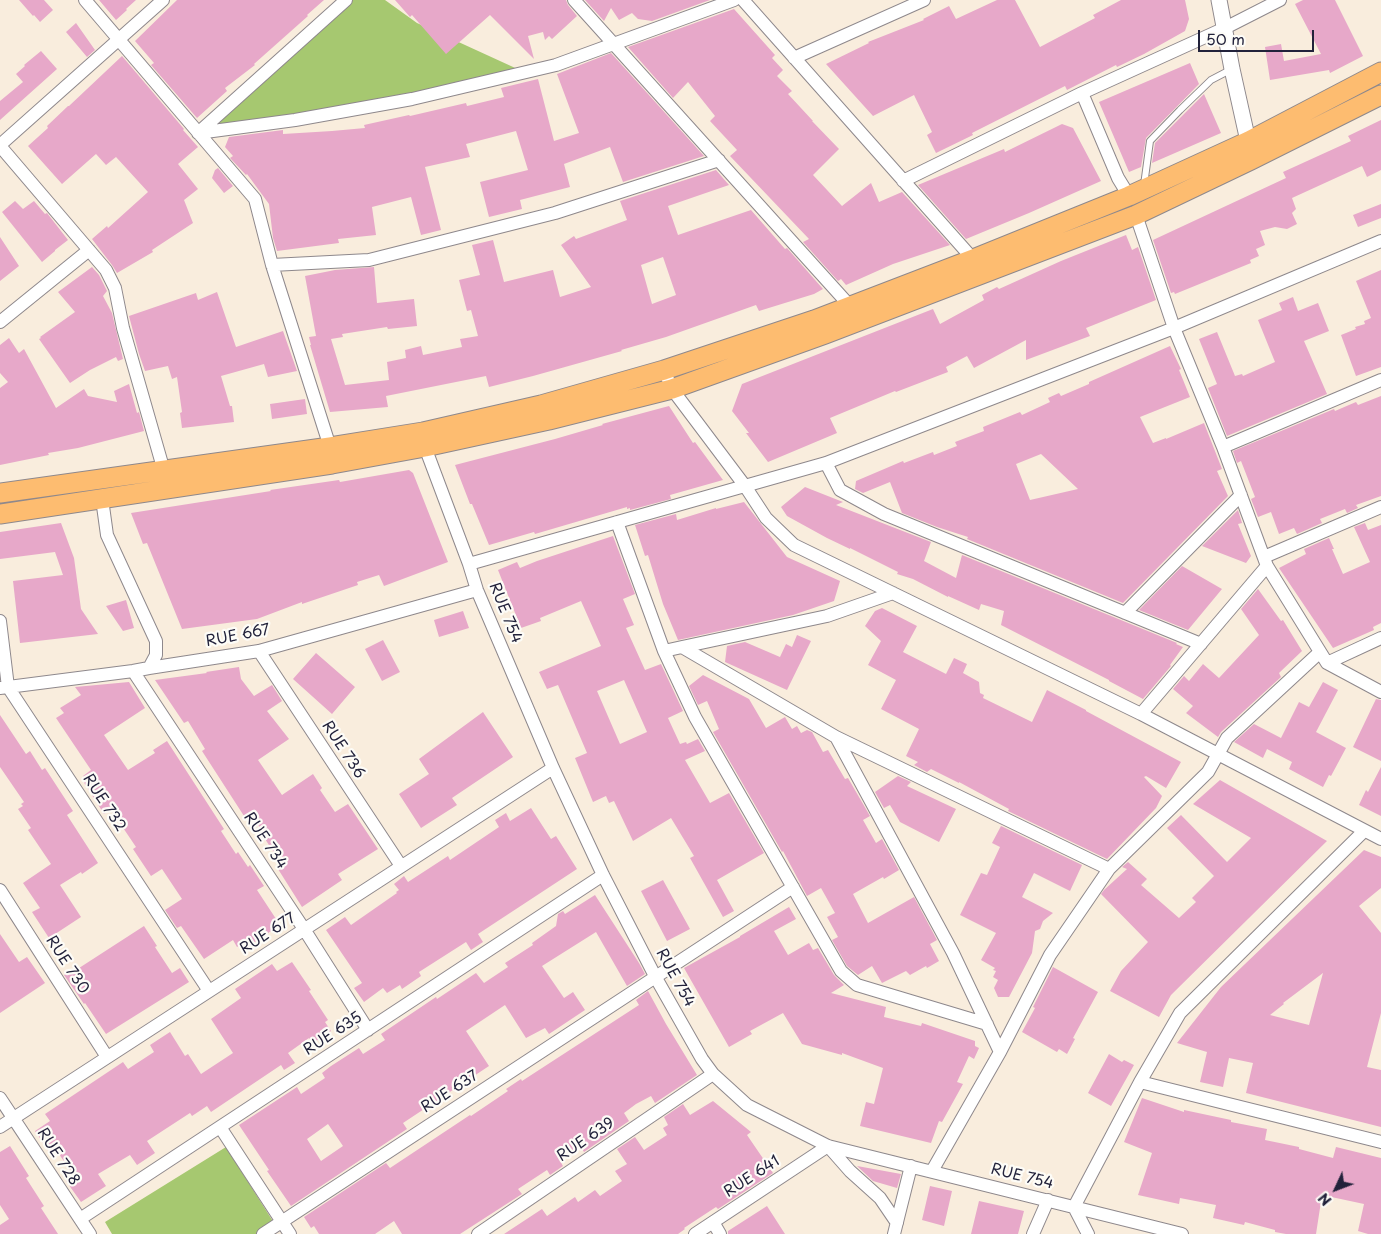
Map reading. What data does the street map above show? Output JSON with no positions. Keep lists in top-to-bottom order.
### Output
{
  "streets": {
    "street": [
      "RUE 754",
      "RUE 667",
      "RUE 736",
      "RUE 732",
      "RUE 734",
      "RUE 677",
      "RUE 730",
      "RUE 635",
      "RUE 637",
      "RUE 639",
      "RUE 728",
      "RUE 641"
    ]
  },
  "crossings": [
    ["RUE 754", "RUE 667"],
    ["RUE 754", "RUE 677"],
    ["RUE 754", "RUE 635"],
    ["RUE 754", "RUE 637"],
    ["RUE 754", "RUE 639"],
    ["RUE 754", "RUE 641"],
    ["RUE 667", "RUE 736"],
    ["RUE 667", "RUE 732"],
    ["RUE 667", "RUE 734"],
    ["RUE 736", "RUE 677"],
    ["RUE 732", "RUE 677"],
    ["RUE 734", "RUE 677"],
    ["RUE 734", "RUE 635"],
    ["RUE 677", "RUE 730"],
    ["RUE 677", "RUE 728"],
    ["RUE 635", "RUE 728"]
  ],
  "scale_bar": "50 m",
  "north": "bottom left"
}
